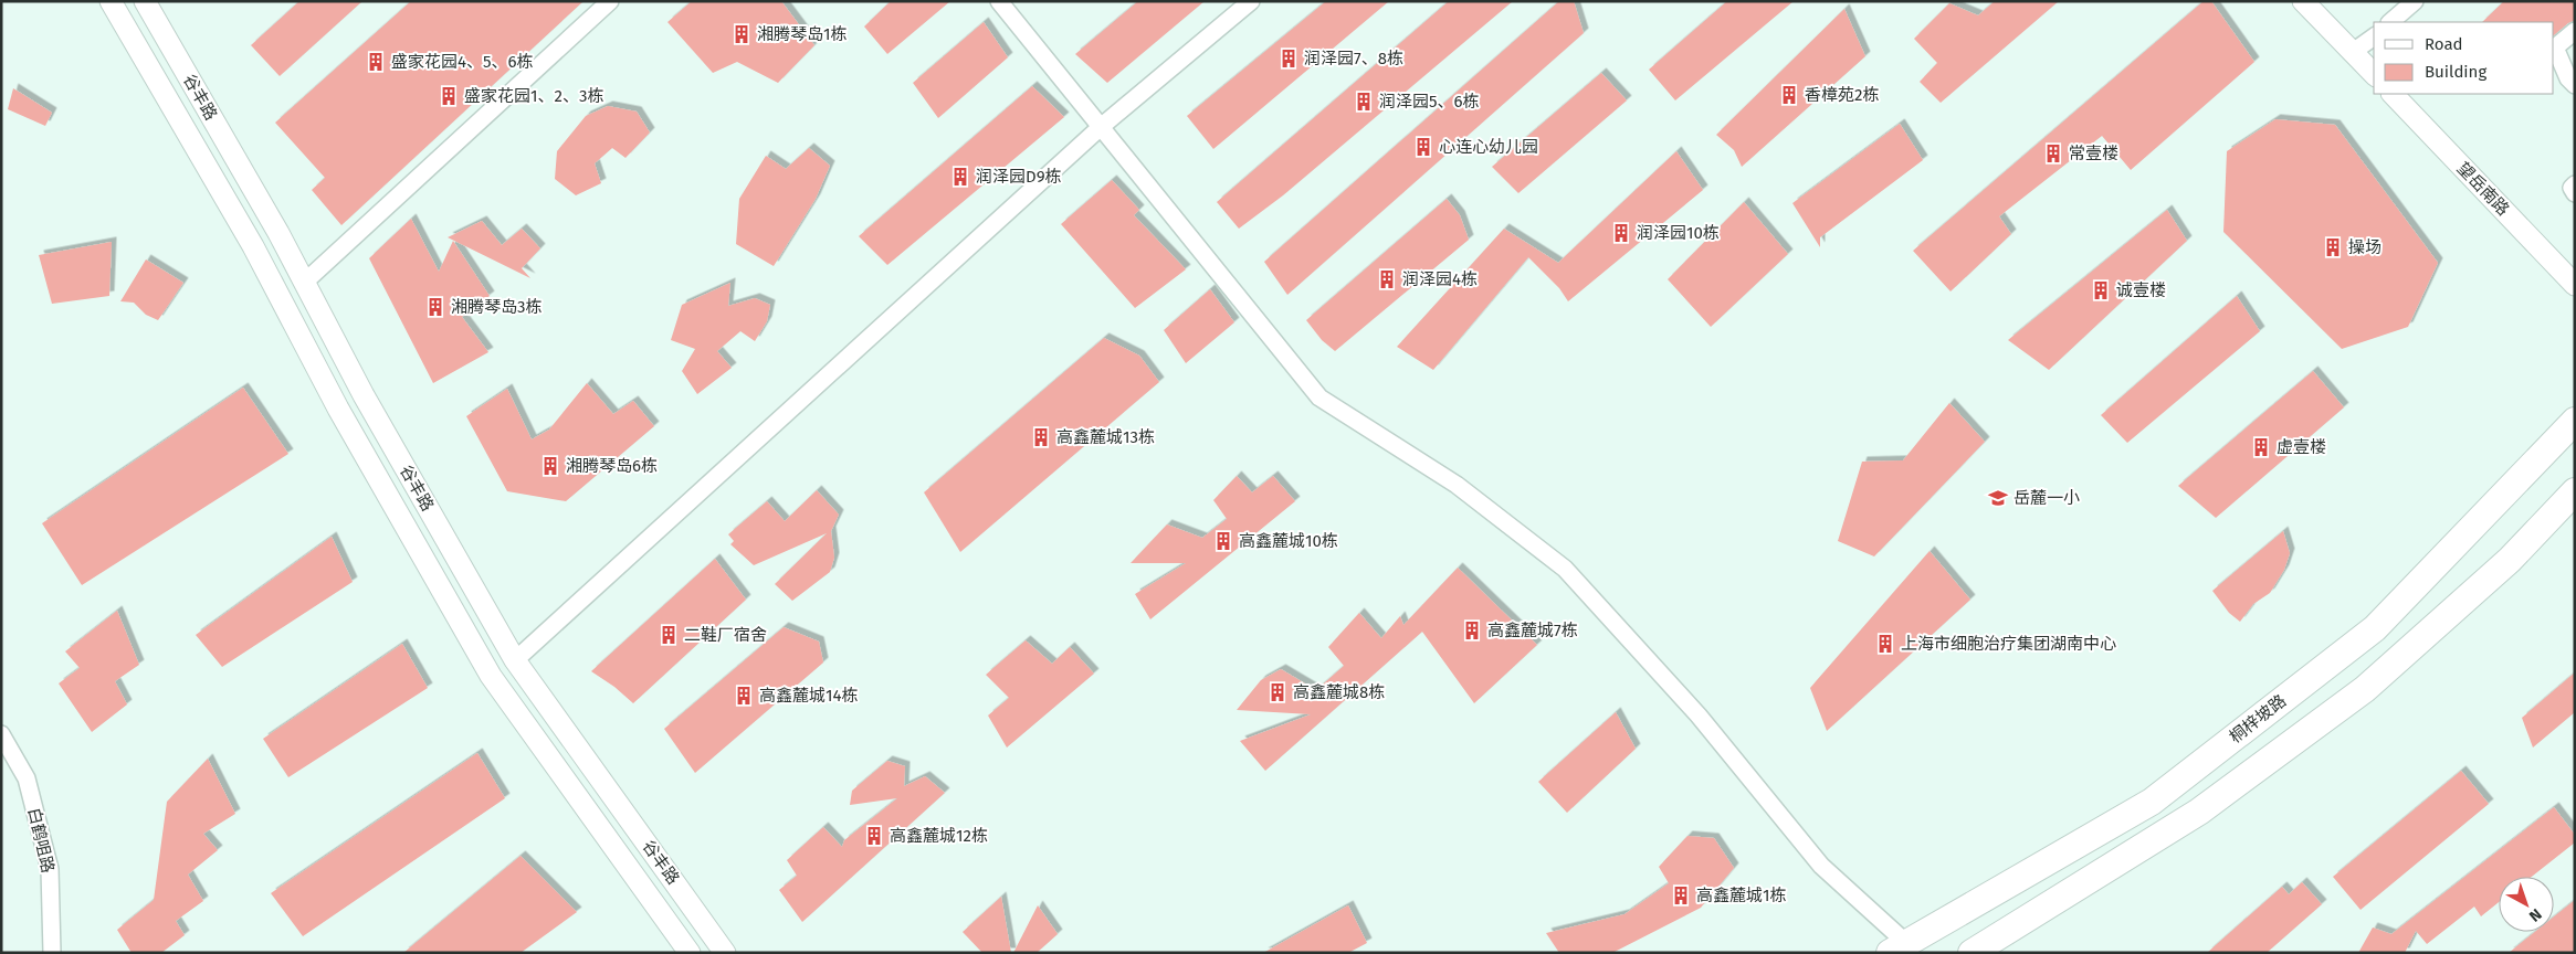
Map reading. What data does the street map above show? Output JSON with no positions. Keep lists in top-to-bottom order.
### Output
{
  "streets": {
    "main road": ["桐梓坡路"],
    "street": ["谷丰路", "望岳南路", "白鹤咀路"]
  },
  "places": {
    "building": [
      "湘腾琴岛1栋",
      "润泽园7、8栋",
      "盛家花园4、5、6栋",
      "香樟苑2栋",
      "盛家花园1、2、3栋",
      "润泽园5、6栋",
      "心连心幼儿园",
      "常壹楼",
      "润泽园D9栋",
      "润泽园10栋",
      "操场",
      "润泽园4栋",
      "诚壹楼",
      "湘腾琴岛3栋",
      "高鑫麓城13栋",
      "虚壹楼",
      "湘腾琴岛6栋",
      "高鑫麓城10栋",
      "高鑫麓城7栋",
      "二鞋厂宿舍",
      "上海市细胞治疗集团湖南中心",
      "高鑫麓城8栋",
      "高鑫麓城14栋",
      "高鑫麓城12栋",
      "高鑫麓城1栋"
    ],
    "school or university": ["岳麓一小"]
  },
  "legend": ["Road", "Building"],
  "north": "bottom right"
}
